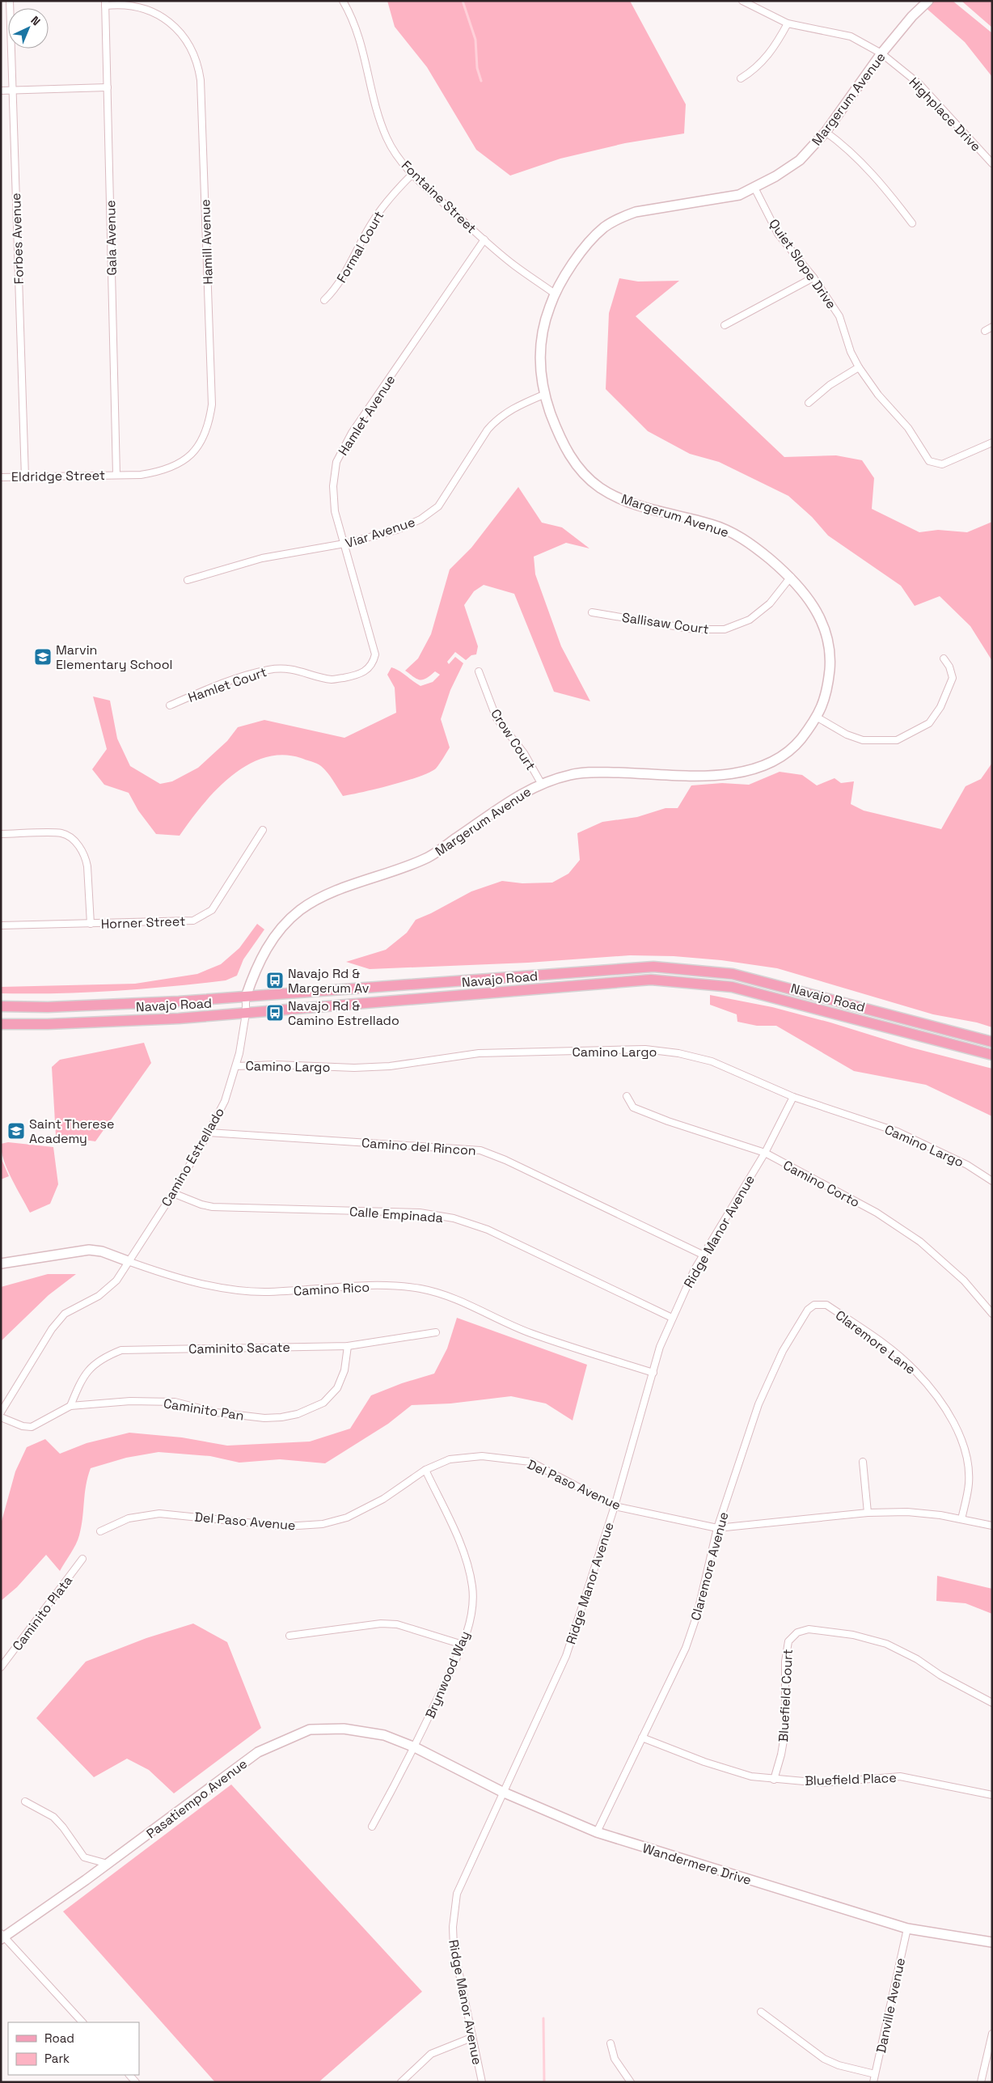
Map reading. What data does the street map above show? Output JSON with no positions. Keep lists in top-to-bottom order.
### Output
{
  "streets": {
    "main road": ["Navajo Road"],
    "street": [
      "Margerum Avenue",
      "Highplace Drive",
      "Fontaine Street",
      "Gala Avenue",
      "Forbes Avenue",
      "Hamill Avenue",
      "Formal Court",
      "Quiet Slope Drive",
      "Hamlet Avenue",
      "Eldridge Street",
      "Viar Avenue",
      "Sallisaw Court",
      "Hamlet Court",
      "Crow Court",
      "Horner Street",
      "Camino Largo",
      "Camino del Rincon",
      "Camino Estrellado",
      "Camino Corto",
      "Calle Empinada",
      "Ridge Manor Avenue",
      "Camino Rico",
      "Claremore Lane",
      "Caminito Sacate",
      "Caminito Pan",
      "Del Paso Avenue",
      "Claremore Avenue",
      "Caminito Plata",
      "Brynwood Way",
      "Bluefield Court",
      "Bluefield Place",
      "Pasatiempo Avenue",
      "Wandermere Drive",
      "Danville Avenue"
    ]
  },
  "crossings": [
    ["Margerum Avenue", "Highplace Drive"],
    ["Margerum Avenue", "Fontaine Street"],
    ["Margerum Avenue", "Quiet Slope Drive"],
    ["Margerum Avenue", "Viar Avenue"],
    ["Margerum Avenue", "Sallisaw Court"],
    ["Margerum Avenue", "Crow Court"],
    ["Margerum Avenue", "Navajo Road"],
    ["Margerum Avenue", "Camino Estrellado"],
    ["Fontaine Street", "Formal Court"],
    ["Fontaine Street", "Hamlet Avenue"],
    ["Gala Avenue", "Hamill Avenue"],
    ["Gala Avenue", "Eldridge Street"],
    ["Forbes Avenue", "Eldridge Street"],
    ["Hamill Avenue", "Eldridge Street"],
    ["Hamlet Avenue", "Viar Avenue"],
    ["Hamlet Avenue", "Hamlet Court"],
    ["Navajo Road", "Camino Estrellado"],
    ["Camino Largo", "Camino Estrellado"],
    ["Camino Largo", "Ridge Manor Avenue"],
    ["Camino del Rincon", "Camino Estrellado"],
    ["Camino del Rincon", "Ridge Manor Avenue"],
    ["Camino Estrellado", "Calle Empinada"],
    ["Camino Estrellado", "Camino Rico"],
    ["Camino Corto", "Ridge Manor Avenue"],
    ["Calle Empinada", "Ridge Manor Avenue"],
    ["Ridge Manor Avenue", "Camino Rico"],
    ["Ridge Manor Avenue", "Del Paso Avenue"],
    ["Ridge Manor Avenue", "Wandermere Drive"],
    ["Claremore Lane", "Del Paso Avenue"],
    ["Claremore Lane", "Claremore Avenue"],
    ["Caminito Sacate", "Caminito Pan"],
    ["Del Paso Avenue", "Claremore Avenue"],
    ["Del Paso Avenue", "Brynwood Way"],
    ["Claremore Avenue", "Bluefield Place"],
    ["Claremore Avenue", "Wandermere Drive"],
    ["Brynwood Way", "Pasatiempo Avenue"],
    ["Brynwood Way", "Wandermere Drive"],
    ["Bluefield Court", "Bluefield Place"],
    ["Pasatiempo Avenue", "Wandermere Drive"],
    ["Wandermere Drive", "Danville Avenue"]
  ],
  "places": {
    "school or university": ["Marvin Elementary School", "Saint Therese Academy"],
    "bus stop": ["Navajo Rd & Margerum Av", "Navajo Rd & Camino Estrellado"]
  },
  "legend": ["Road", "Park"],
  "north": "top right"
}
